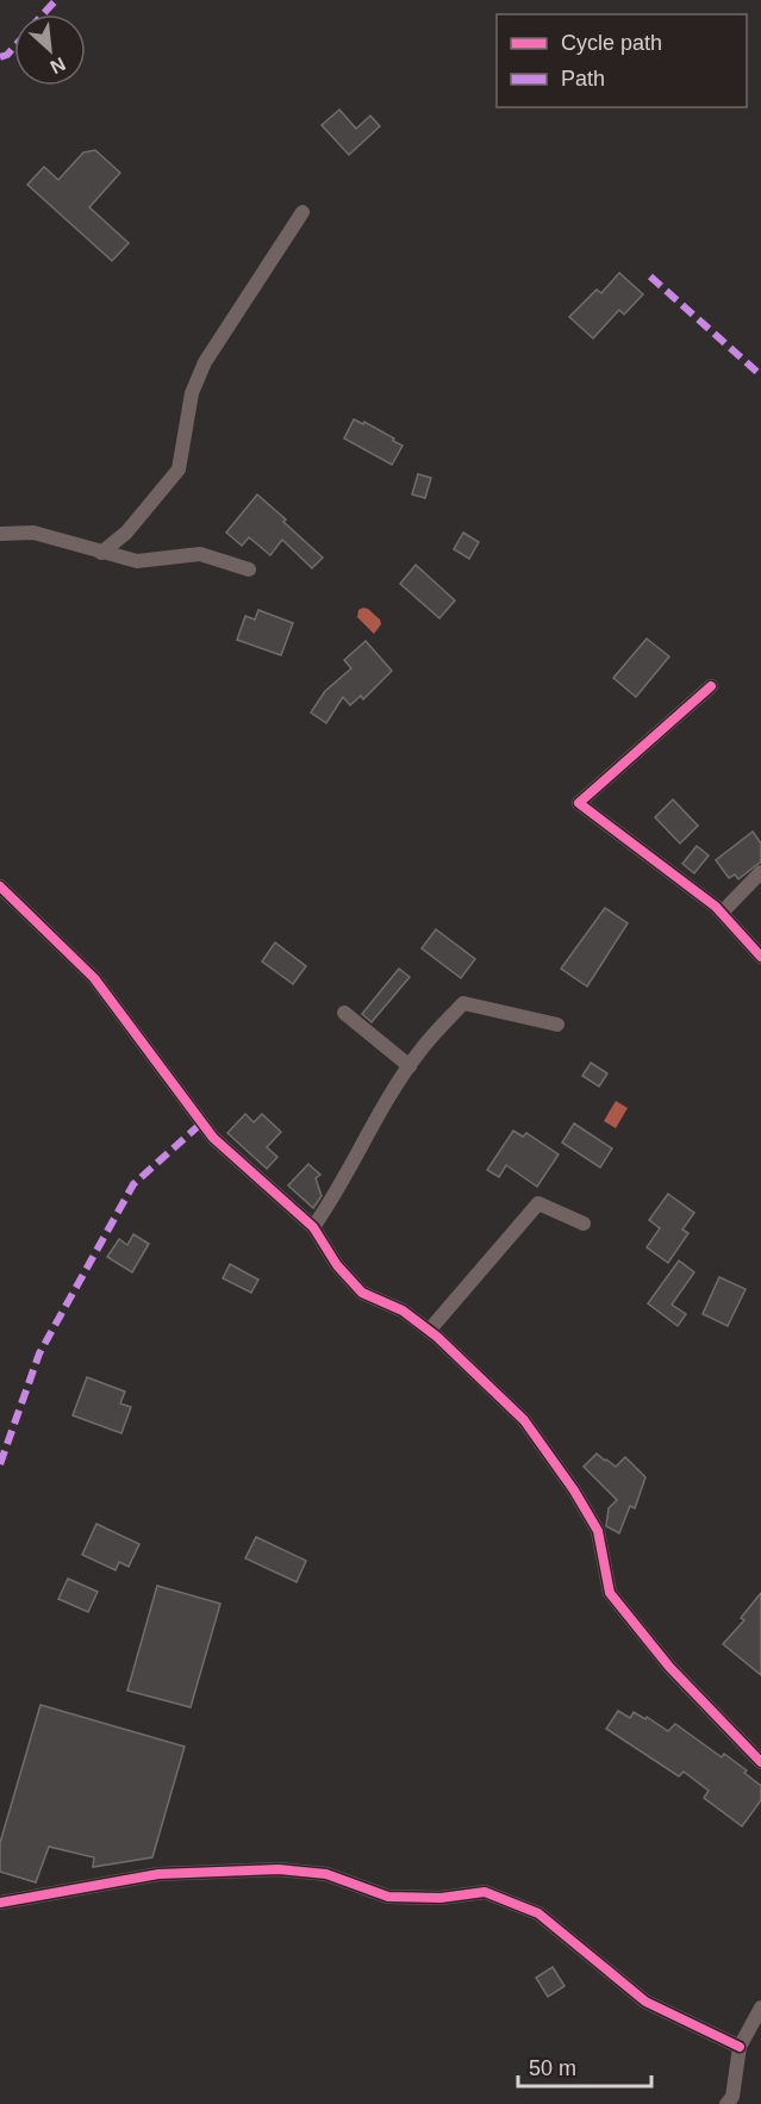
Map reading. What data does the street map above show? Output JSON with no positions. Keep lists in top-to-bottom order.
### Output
{
  "legend": ["Cycle path", "Path"],
  "scale_bar": "50 m",
  "north": "bottom right"
}
